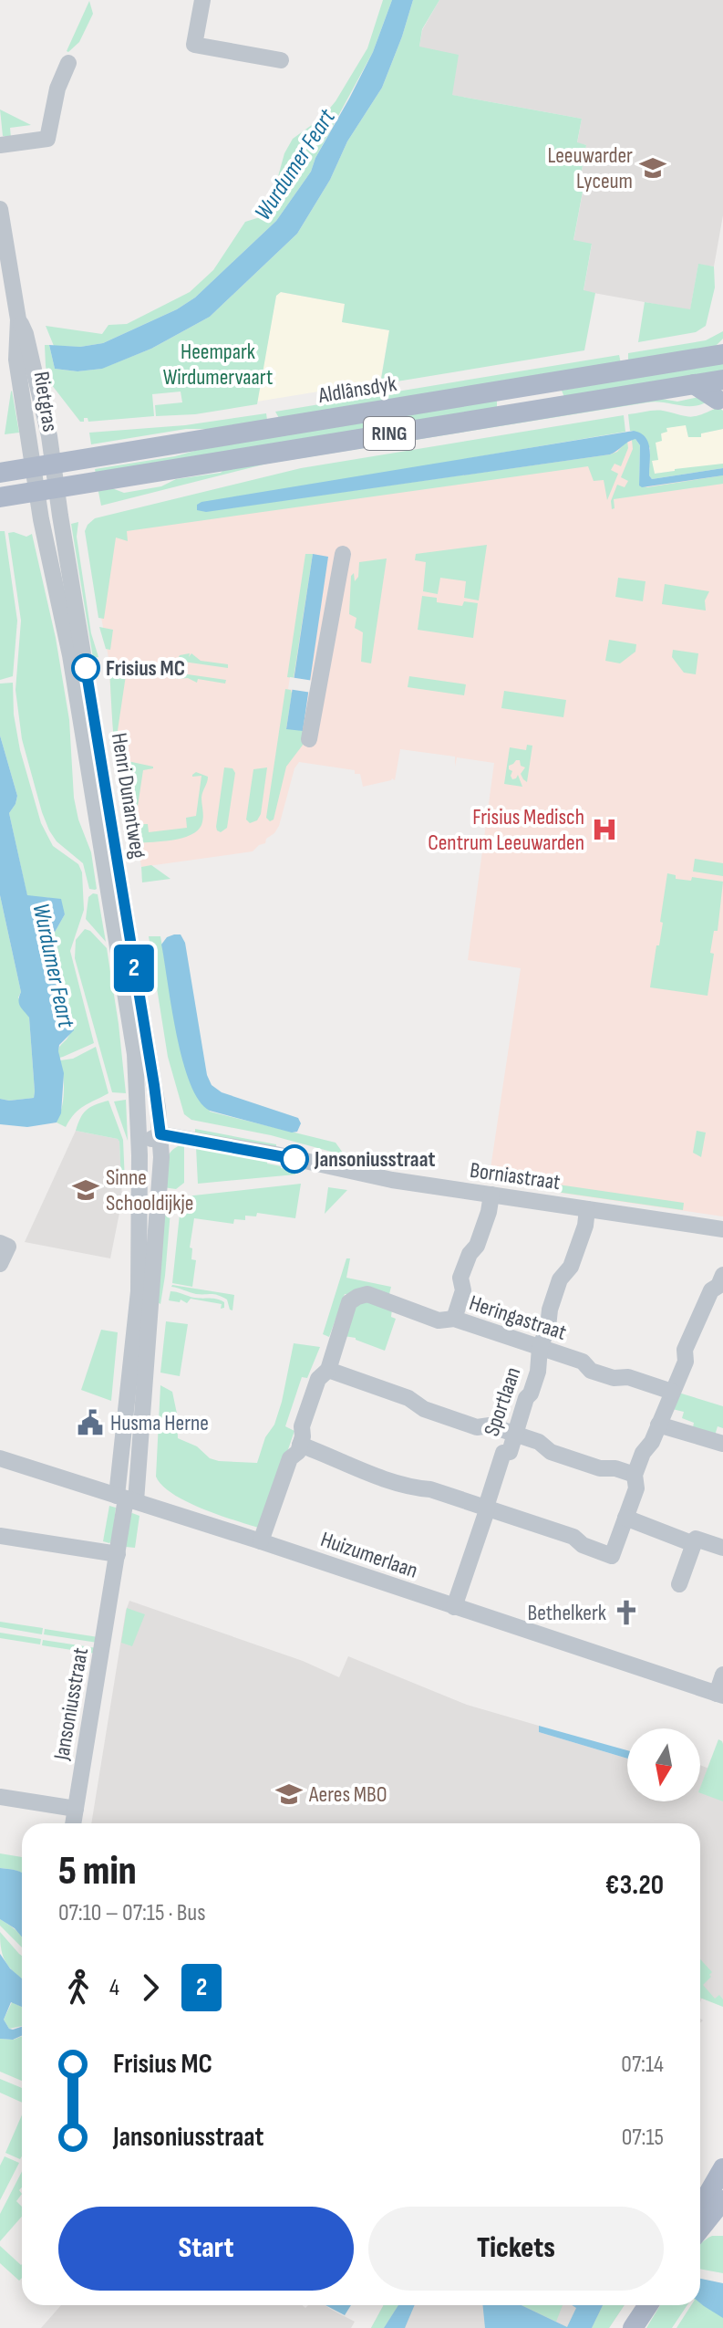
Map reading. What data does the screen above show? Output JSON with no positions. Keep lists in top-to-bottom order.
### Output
{
  "streets": {
    "main road": ["Aldlânsdyk", "RING"],
    "street": [
      "Rietgras",
      "Henri Dunantweg",
      "Borniastraat",
      "Heringastraat",
      "Sportlaan",
      "Huizumerlaan",
      "Jansoniusstraat"
    ]
  },
  "crossings": [
    ["Aldlânsdyk", "Rietgras"],
    ["Rietgras", "RING"],
    ["Rietgras", "Henri Dunantweg"],
    ["RING", "Henri Dunantweg"],
    ["Henri Dunantweg", "Borniastraat"],
    ["Henri Dunantweg", "Jansoniusstraat"],
    ["Borniastraat", "Sportlaan"],
    ["Borniastraat", "Jansoniusstraat"],
    ["Heringastraat", "Sportlaan"],
    ["Sportlaan", "Huizumerlaan"],
    ["Huizumerlaan", "Jansoniusstraat"]
  ],
  "water": ["Wurdumer Feart"],
  "parks": ["Heempark Wirdumervaart"],
  "places": {
    "school or university": ["Leeuwarder Lyceum", "Sinne Schooldijkje", "Aeres MBO"],
    "other": ["Frisius MC", "Jansoniusstraat"],
    "hospital": ["Frisius Medisch Centrum Leeuwarden"],
    "public building": ["Husma Herne"],
    "church": ["Bethelkerk"]
  },
  "lines": ["bus line 2"],
  "north": "bottom",
  "page": {
    "on_map": "2",
    "heading": ["5 min", "07:10 – 07:15 · Bus", "€3.20"],
    "legs": ["4", "2"],
    "list": [
      {
        "name": "Frisius MC",
        "value": "07:14"
      },
      {
        "name": "Jansoniusstraat",
        "value": "07:15"
      }
    ],
    "buttons": ["Start", "Tickets"]
  }
}
